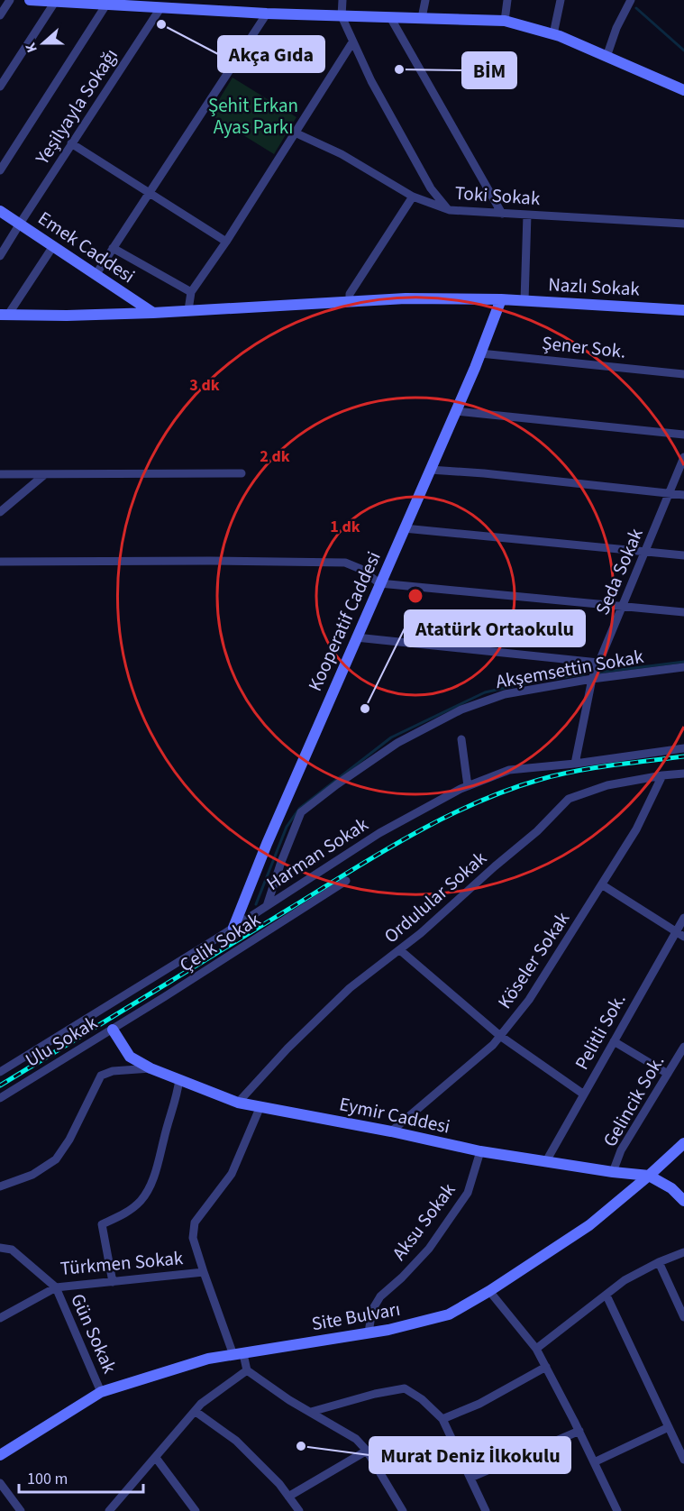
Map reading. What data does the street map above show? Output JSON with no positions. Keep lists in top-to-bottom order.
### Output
{
  "streets": {
    "street": [
      "Yeşilyayla Sokağı",
      "Toki Sokak",
      "Emek Caddesi",
      "Nazlı Sokak",
      "Şener Sok.",
      "Seda Sokak",
      "Kooperatif Caddesi",
      "Akşemsettin Sokak",
      "Harman Sokak",
      "Ordulular Sokak",
      "Çelik Sokak",
      "Köseler Sokak",
      "Pelitli Sok.",
      "Ulu Sokak",
      "Gelincik Sok.",
      "Eymir Caddesi",
      "Aksu Sokak",
      "Türkmen Sokak",
      "Site Bulvarı",
      "Gün Sokak"
    ]
  },
  "crossings": [
    ["Yeşilyayla Sokağı", "Emek Caddesi"],
    ["Emek Caddesi", "Nazlı Sokak"],
    ["Nazlı Sokak", "Kooperatif Caddesi"],
    ["Şener Sok.", "Kooperatif Caddesi"],
    ["Seda Sokak", "Akşemsettin Sokak"],
    ["Seda Sokak", "Harman Sokak"],
    ["Kooperatif Caddesi", "Harman Sokak"],
    ["Akşemsettin Sokak", "Harman Sokak"],
    ["Ordulular Sokak", "Köseler Sokak"],
    ["Ordulular Sokak", "Eymir Caddesi"],
    ["Çelik Sokak", "Ulu Sokak"],
    ["Çelik Sokak", "Eymir Caddesi"],
    ["Köseler Sokak", "Eymir Caddesi"],
    ["Pelitli Sok.", "Eymir Caddesi"],
    ["Ulu Sokak", "Eymir Caddesi"],
    ["Gelincik Sok.", "Eymir Caddesi"],
    ["Eymir Caddesi", "Aksu Sokak"],
    ["Eymir Caddesi", "Site Bulvarı"],
    ["Aksu Sokak", "Site Bulvarı"],
    ["Türkmen Sokak", "Site Bulvarı"],
    ["Türkmen Sokak", "Gün Sokak"],
    ["Site Bulvarı", "Gün Sokak"]
  ],
  "parks": ["Şehit Erkan Ayas Parkı"],
  "places": [
    "Akça Gıda",
    "BİM",
    "Atatürk Ortaokulu",
    "Murat Deniz İlkokulu"
  ],
  "scale_bar": "100 m",
  "north": "left",
  "rings": ["3 dk", "2 dk", "1 dk"]
}
